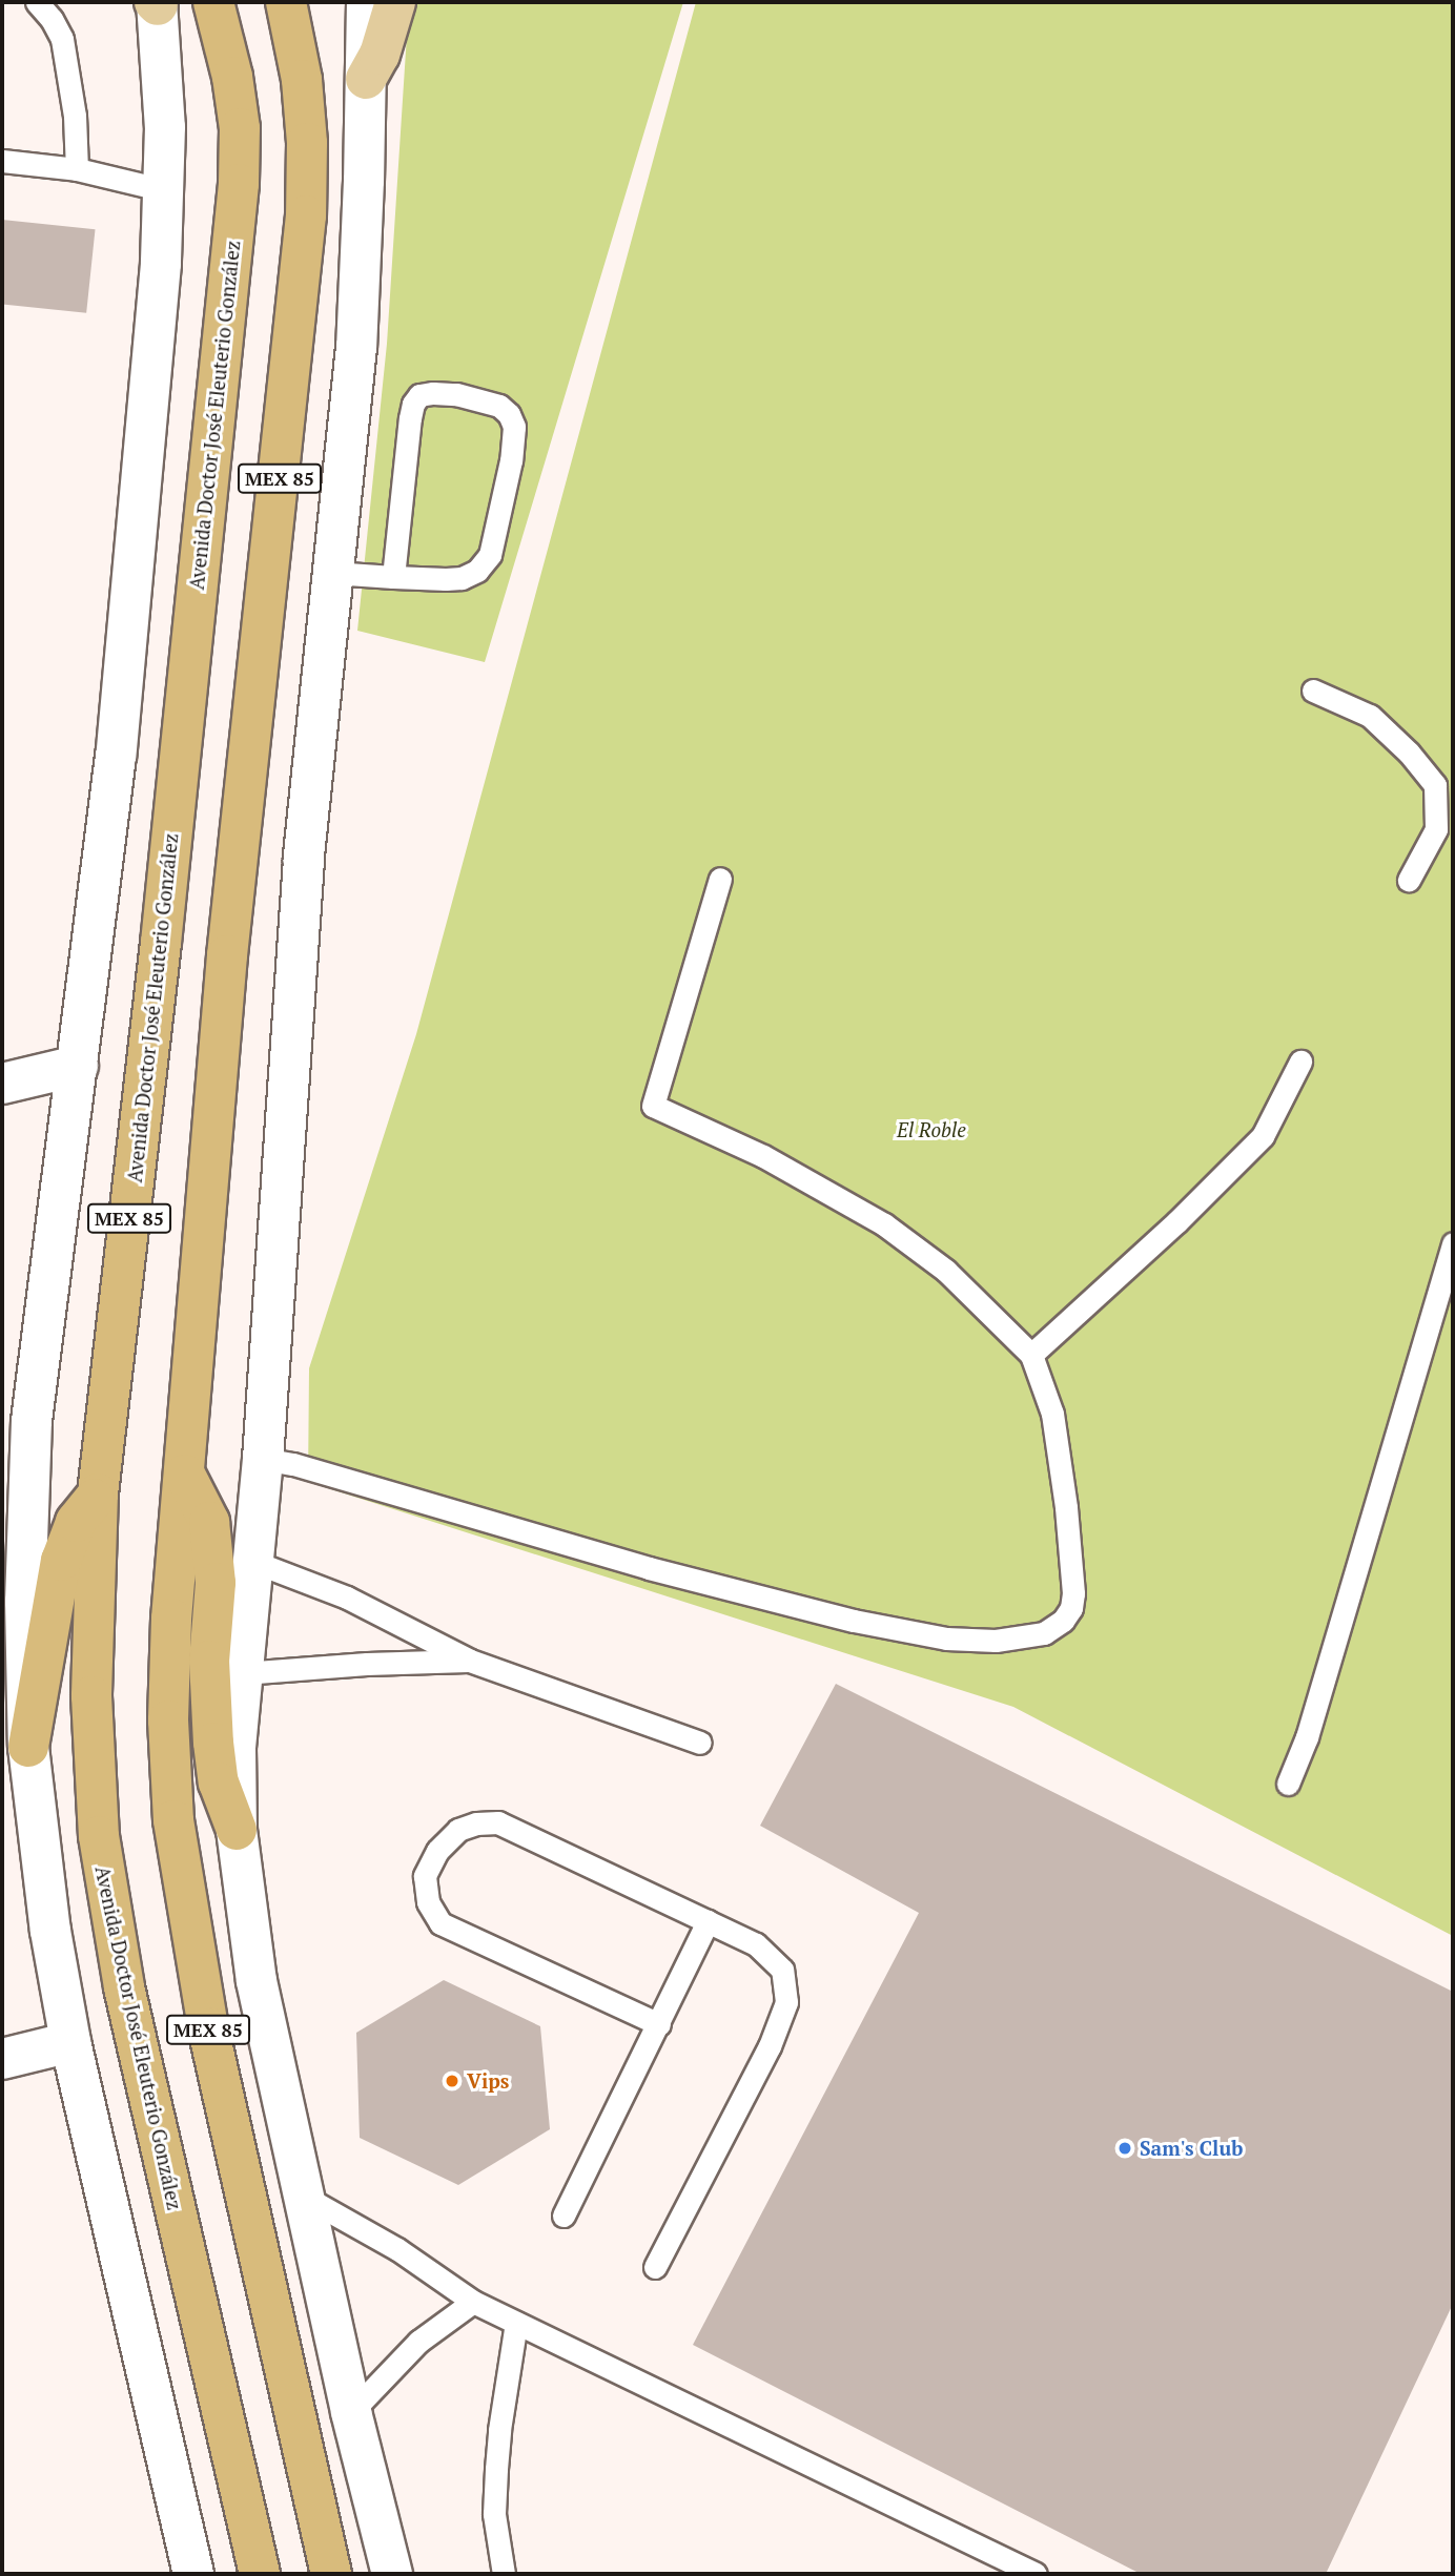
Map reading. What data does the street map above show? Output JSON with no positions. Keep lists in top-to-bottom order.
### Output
{
  "streets": {
    "highway": ["Avenida Doctor José Eleuterio González", "MEX 85"]
  },
  "parks": ["El Roble"],
  "places": ["Vips", "Sam's Club"]
}
